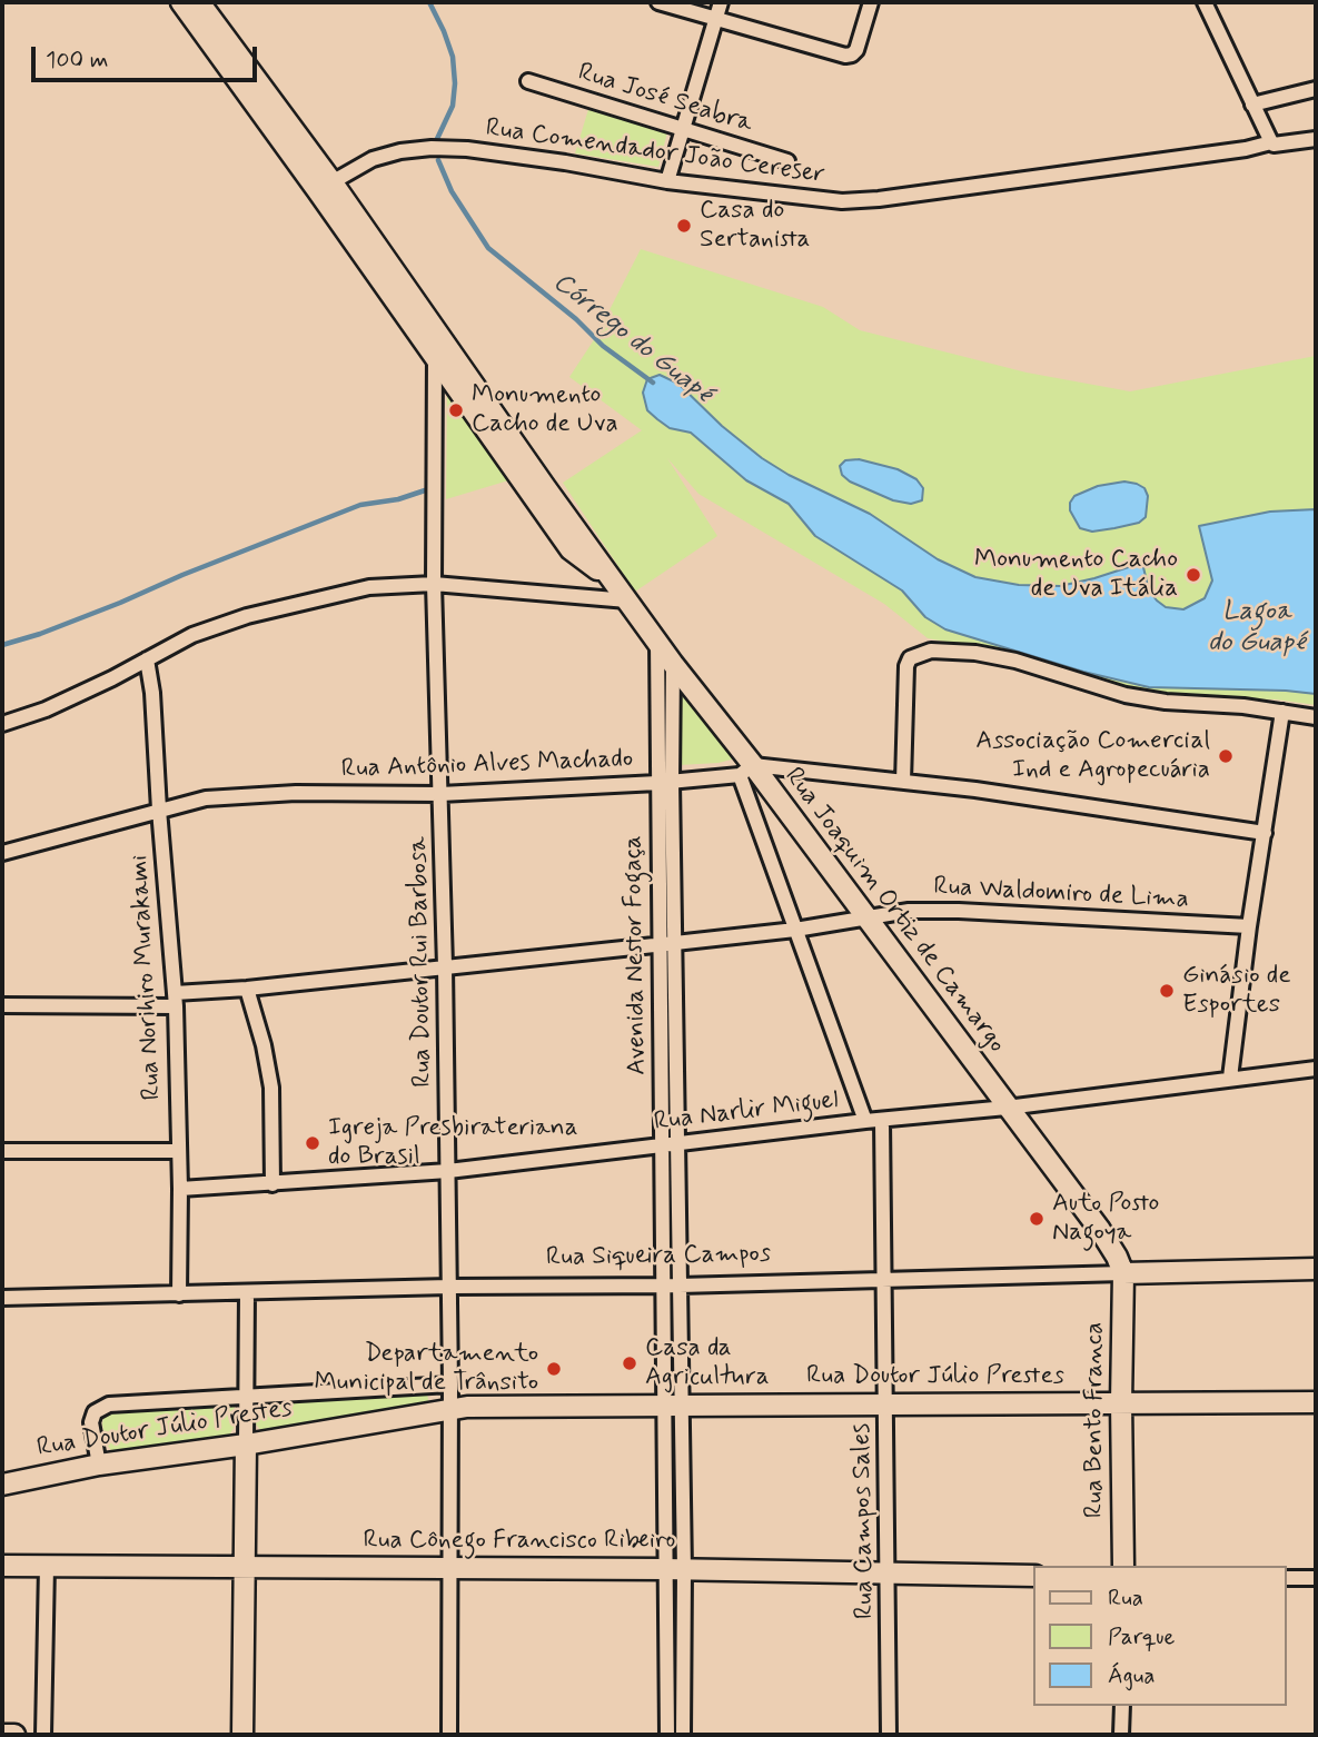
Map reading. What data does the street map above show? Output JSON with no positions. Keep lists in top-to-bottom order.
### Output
{
  "streets": {
    "main road": [
      "Rua Joaquim Ortiz de Camargo",
      "Rua Siqueira Campos",
      "Rua Doutor Júlio Prestes",
      "Rua Bento Franca",
      "Rua Cônego Francisco Ribeiro"
    ],
    "street": [
      "Rua José Seabra",
      "Rua Comendador João Cereser",
      "Rua Antônio Alves Machado",
      "Rua Waldomiro de Lima",
      "Avenida Nestor Fogaça",
      "Rua Doutor Rui Barbosa",
      "Rua Norihiro Murakami",
      "Rua Narlir Miguel",
      "Rua Campos Sales"
    ]
  },
  "crossings": [
    ["Rua Comendador João Cereser", "Rua Joaquim Ortiz de Camargo"],
    ["Rua Antônio Alves Machado", "Rua Joaquim Ortiz de Camargo"],
    ["Rua Antônio Alves Machado", "Avenida Nestor Fogaça"],
    ["Rua Antônio Alves Machado", "Rua Doutor Rui Barbosa"],
    ["Rua Antônio Alves Machado", "Rua Norihiro Murakami"],
    ["Rua Waldomiro de Lima", "Rua Joaquim Ortiz de Camargo"],
    ["Rua Waldomiro de Lima", "Avenida Nestor Fogaça"],
    ["Rua Waldomiro de Lima", "Rua Doutor Rui Barbosa"],
    ["Rua Waldomiro de Lima", "Rua Norihiro Murakami"],
    ["Rua Joaquim Ortiz de Camargo", "Avenida Nestor Fogaça"],
    ["Rua Joaquim Ortiz de Camargo", "Rua Doutor Rui Barbosa"],
    ["Rua Joaquim Ortiz de Camargo", "Rua Narlir Miguel"],
    ["Rua Joaquim Ortiz de Camargo", "Rua Siqueira Campos"],
    ["Rua Joaquim Ortiz de Camargo", "Rua Bento Franca"],
    ["Avenida Nestor Fogaça", "Rua Narlir Miguel"],
    ["Avenida Nestor Fogaça", "Rua Siqueira Campos"],
    ["Avenida Nestor Fogaça", "Rua Doutor Júlio Prestes"],
    ["Avenida Nestor Fogaça", "Rua Cônego Francisco Ribeiro"],
    ["Rua Doutor Rui Barbosa", "Rua Narlir Miguel"],
    ["Rua Doutor Rui Barbosa", "Rua Siqueira Campos"],
    ["Rua Doutor Rui Barbosa", "Rua Doutor Júlio Prestes"],
    ["Rua Doutor Rui Barbosa", "Rua Cônego Francisco Ribeiro"],
    ["Rua Norihiro Murakami", "Rua Narlir Miguel"],
    ["Rua Norihiro Murakami", "Rua Siqueira Campos"],
    ["Rua Narlir Miguel", "Rua Campos Sales"],
    ["Rua Siqueira Campos", "Rua Bento Franca"],
    ["Rua Siqueira Campos", "Rua Campos Sales"],
    ["Rua Doutor Júlio Prestes", "Rua Bento Franca"],
    ["Rua Doutor Júlio Prestes", "Rua Campos Sales"],
    ["Rua Campos Sales", "Rua Cônego Francisco Ribeiro"]
  ],
  "water": ["Córrego do Guapé", "Lagoa do Guapé"],
  "places": [
    "Casa do Sertanista",
    "Monumento Cacho de Uva",
    "Monumento Cacho de Uva Itália",
    "Associação Comercial Ind e Agropecuária",
    "Ginásio de Esportes",
    "Igreja Presbirateriana do Brasil",
    "Auto Posto Nagoya",
    "Casa da Agricultura",
    "Departamento Municipal de Trânsito"
  ],
  "legend": ["Rua", "Parque", "Água"],
  "scale_bar": "100 m"
}
